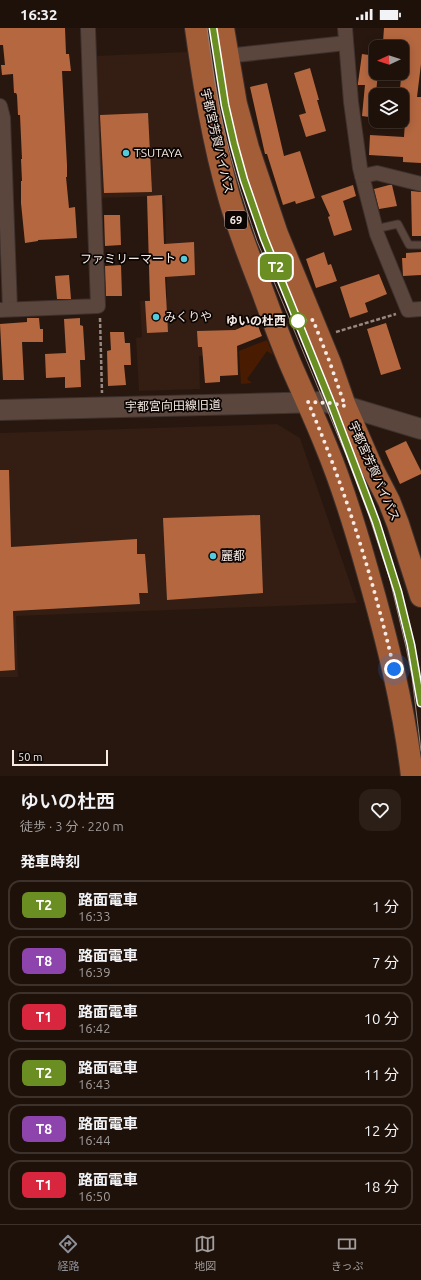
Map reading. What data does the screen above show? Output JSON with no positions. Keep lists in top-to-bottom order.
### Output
{
  "streets": {
    "main road": ["宇都宮芳賀バイパス", "69"],
    "street": ["宇都宮向田線旧道"]
  },
  "crossings": [
    ["宇都宮芳賀バイパス", "宇都宮向田線旧道"]
  ],
  "places": [
    "TSUTAYA",
    "ファミリーマート",
    "みくりや",
    "ゆいの杜西",
    "麗都"
  ],
  "lines": ["tram line T2"],
  "scale_bar": "50 m",
  "north": "left",
  "page": {
    "status": "16:32",
    "on_map": "T2",
    "scale": "50 m",
    "heading": [
      ["ゆいの杜西", "徒歩 · 3 分 · 220 m"],
      "発車時刻"
    ],
    "list": [
      {
        "mark": "T2",
        "name": "路面電車",
        "note": "16:33",
        "value": "1 分"
      },
      {
        "mark": "T8",
        "name": "路面電車",
        "note": "16:39",
        "value": "7 分"
      },
      {
        "mark": "T1",
        "name": "路面電車",
        "note": "16:42",
        "value": "10 分"
      },
      {
        "mark": "T2",
        "name": "路面電車",
        "note": "16:43",
        "value": "11 分"
      },
      {
        "mark": "T8",
        "name": "路面電車",
        "note": "16:44",
        "value": "12 分"
      },
      {
        "mark": "T1",
        "name": "路面電車",
        "note": "16:50",
        "value": "18 分"
      }
    ],
    "tabs": ["経路", "地図", "きっぷ"]
  }
}
